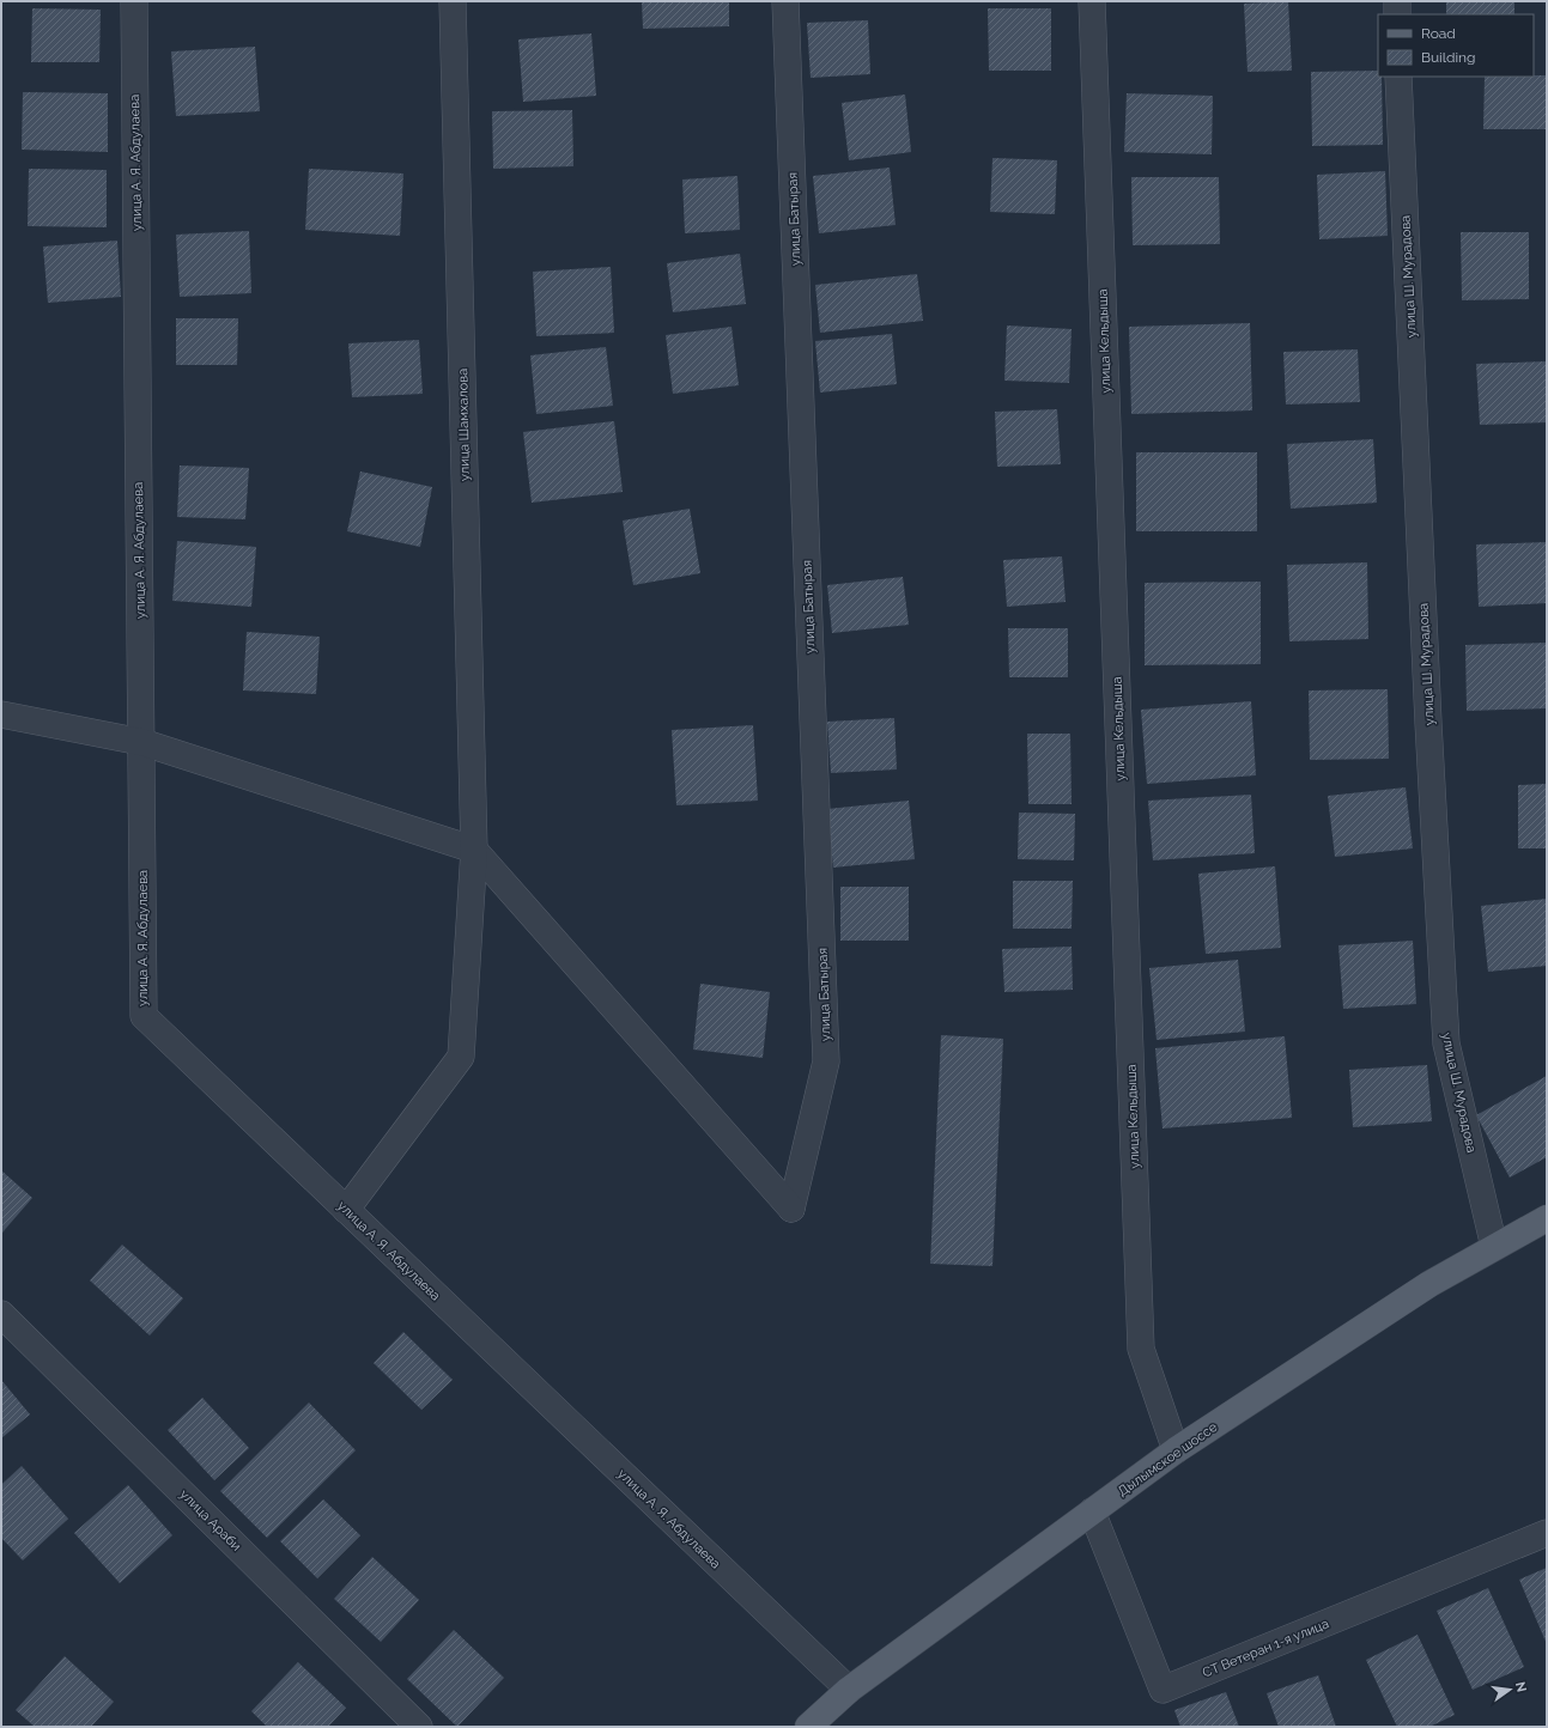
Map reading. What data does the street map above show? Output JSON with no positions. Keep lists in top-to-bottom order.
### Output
{
  "streets": {
    "main road": ["Дылымское шоссе"],
    "street": [
      "улица А. Я. Абдулаева",
      "улица Батырая",
      "улица Ш. Мурадова",
      "улица Кельдыша",
      "улица Шамхалова",
      "улица Араби",
      "СТ Ветеран 1-я улица"
    ]
  },
  "crossings": [
    ["улица А. Я. Абдулаева", "улица Шамхалова"],
    ["улица А. Я. Абдулаева", "Дылымское шоссе"],
    ["улица Батырая", "улица Шамхалова"],
    ["улица Ш. Мурадова", "Дылымское шоссе"],
    ["улица Кельдыша", "Дылымское шоссе"],
    ["Дылымское шоссе", "СТ Ветеран 1-я улица"]
  ],
  "legend": ["Road", "Building"],
  "north": "right"
}
